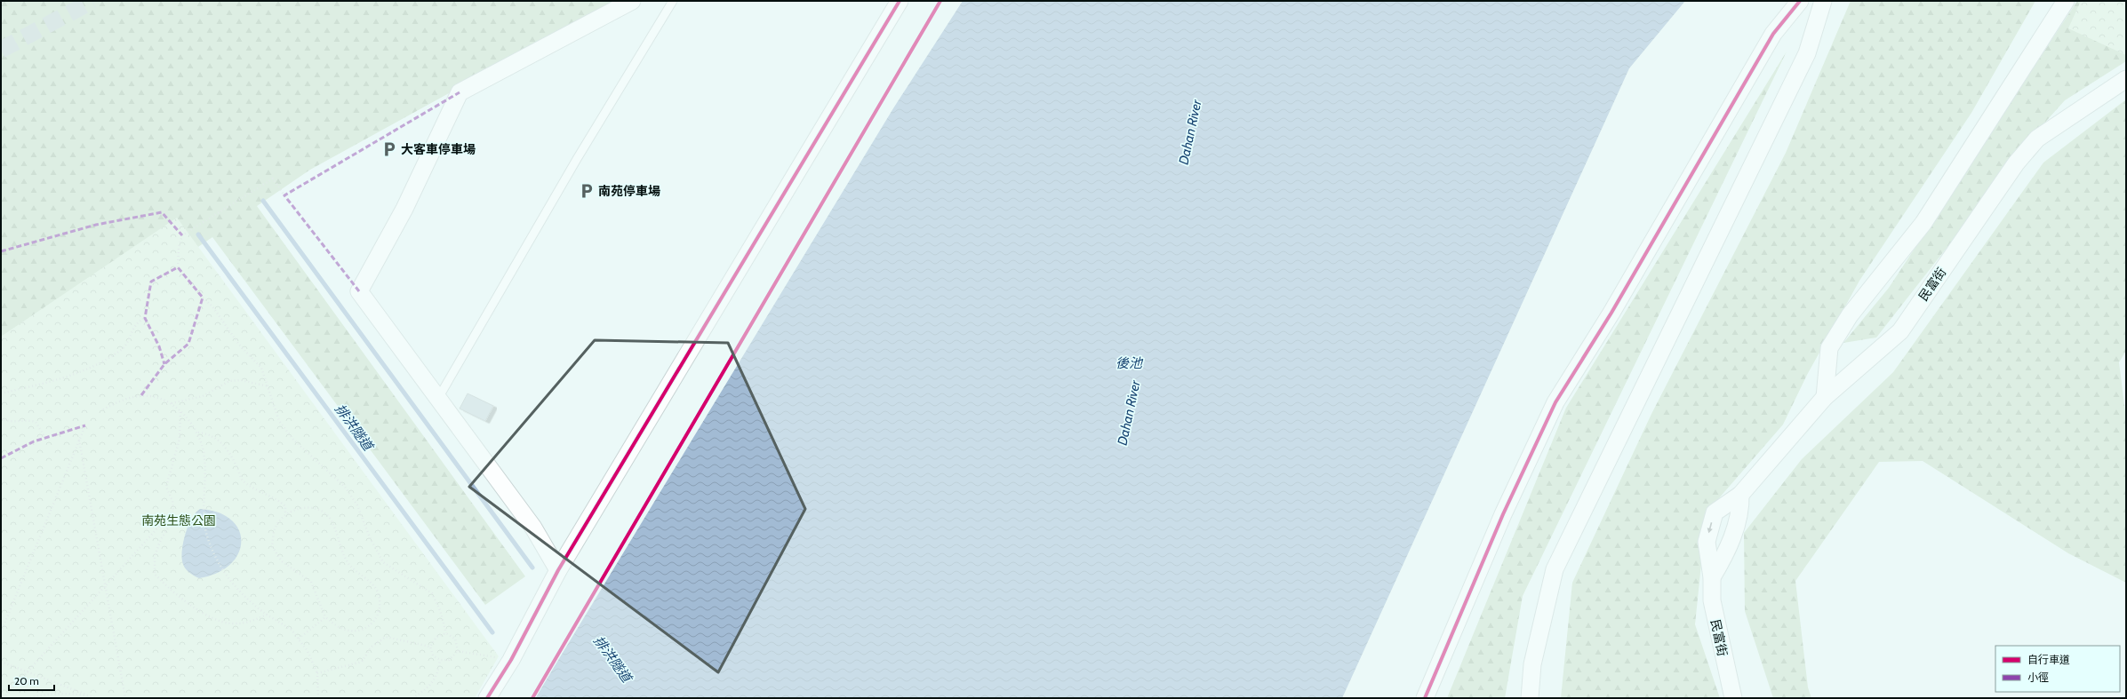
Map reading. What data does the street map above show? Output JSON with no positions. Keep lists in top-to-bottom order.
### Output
{
  "streets": {
    "street": ["民富街"]
  },
  "water": ["Dahan River", "後池", "排洪隧道"],
  "parks": ["南苑生態公園"],
  "places": {
    "parking": ["大客車停車場", "南苑停車場"]
  },
  "legend": ["自行車道", "小徑"],
  "scale_bar": "20 m"
}
